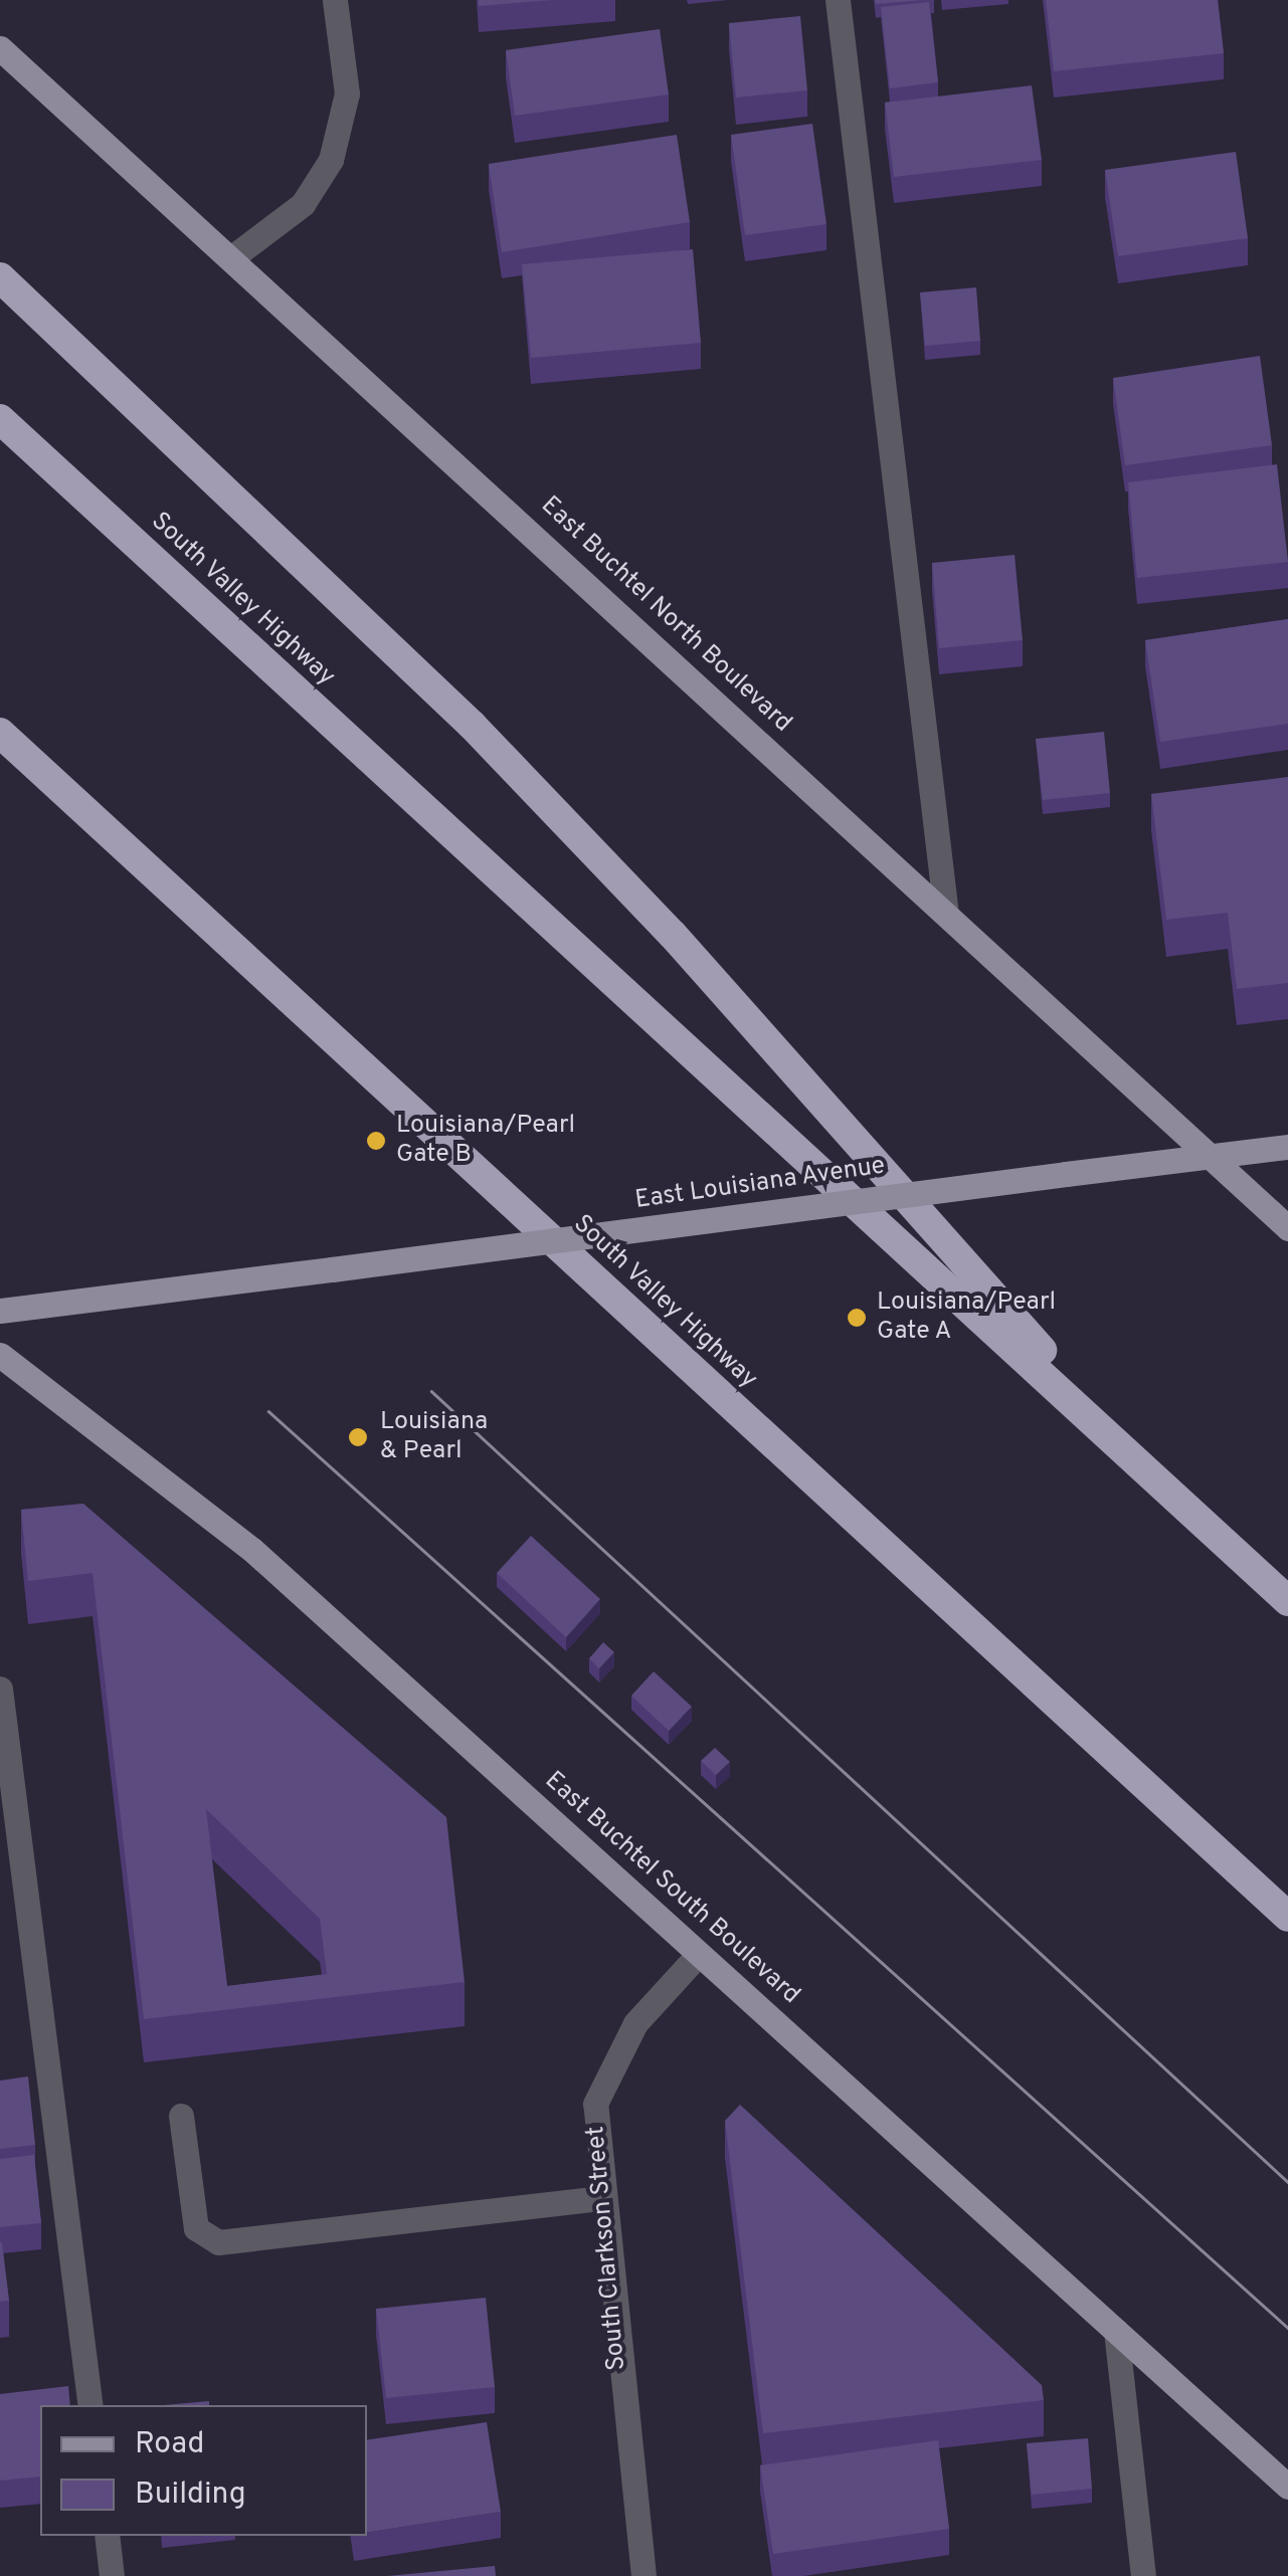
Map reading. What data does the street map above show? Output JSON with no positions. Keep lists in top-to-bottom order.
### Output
{
  "streets": {
    "highway": ["South Valley Highway"],
    "main road": ["East Buchtel North Boulevard", "East Louisiana Avenue", "East Buchtel South Boulevard"],
    "street": ["South Clarkson Street"]
  },
  "crossings": [
    ["East Buchtel North Boulevard", "East Louisiana Avenue"],
    ["East Buchtel South Boulevard", "South Clarkson Street"]
  ],
  "places": ["Louisiana/Pearl Gate B", "Louisiana/Pearl Gate A", "Louisiana & Pearl"],
  "legend": ["Road", "Building"]
}
